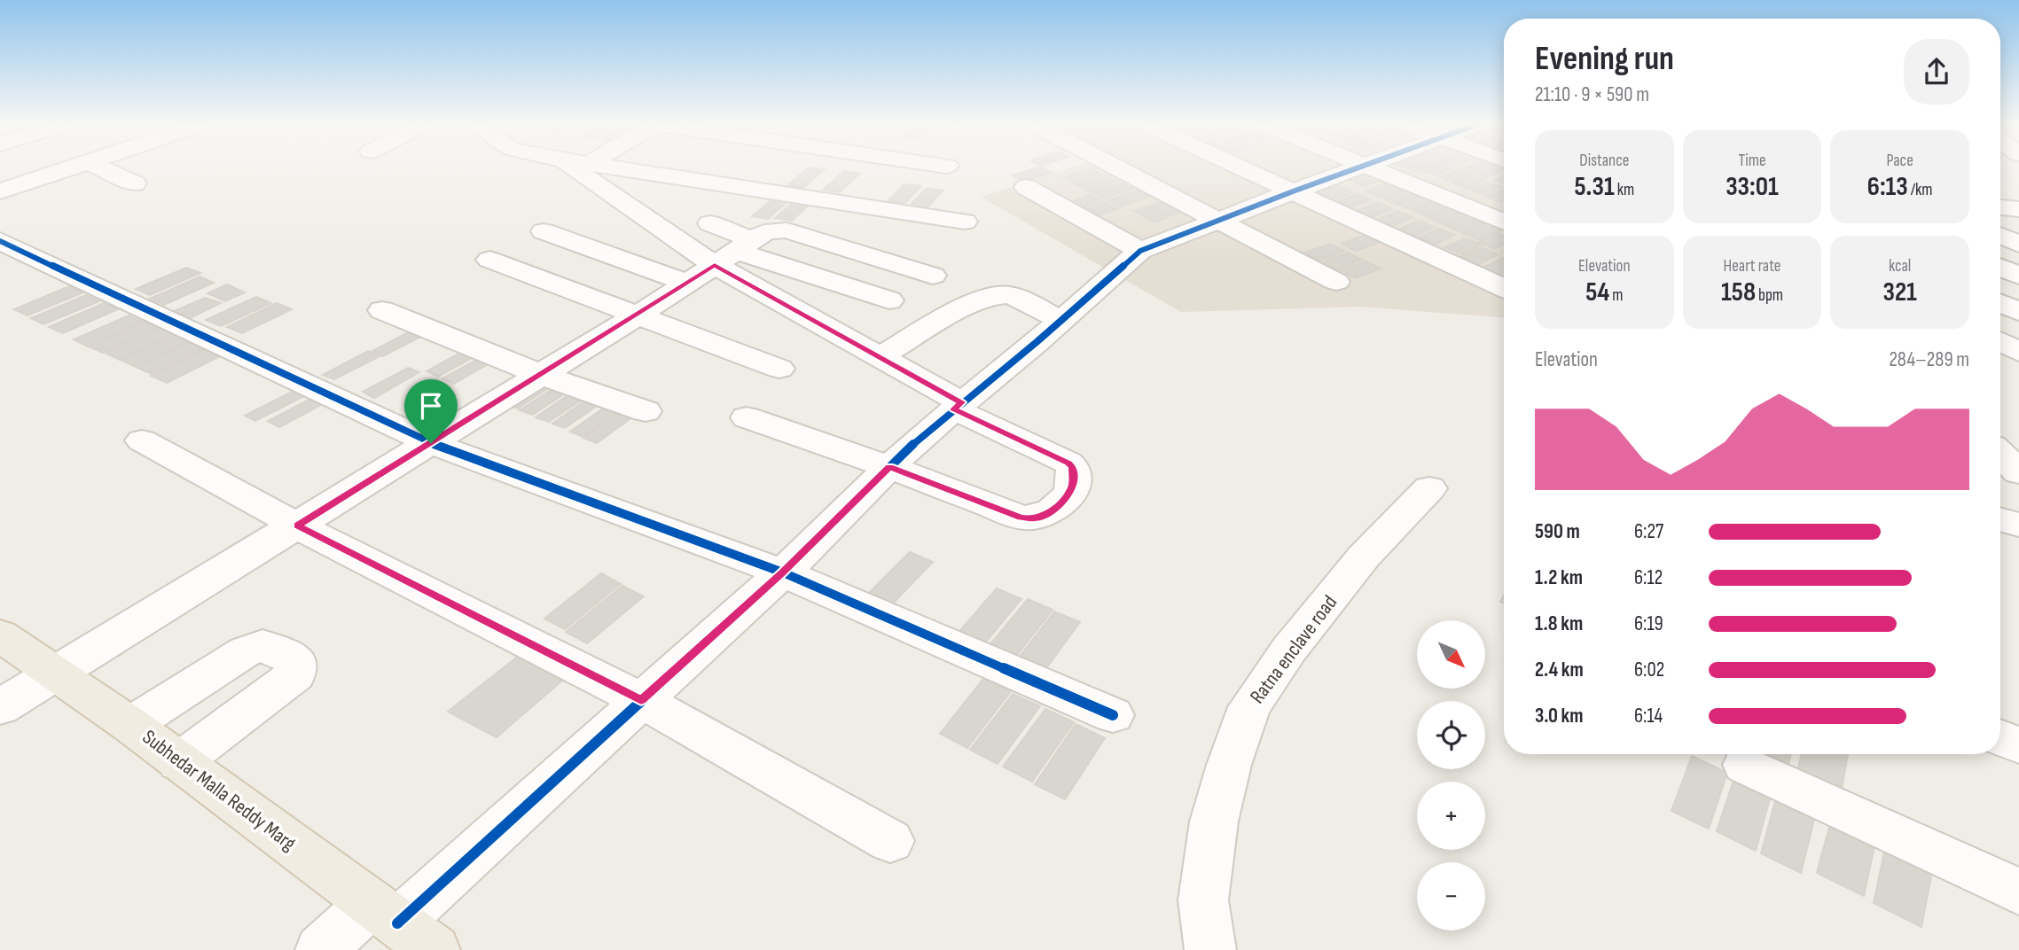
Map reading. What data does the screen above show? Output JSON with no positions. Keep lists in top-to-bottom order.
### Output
{
  "streets": {
    "main road": ["Subhedar Malla Reddy Marg"],
    "street": ["Ratna enclave road"]
  },
  "north": "bottom right",
  "page": {
    "heading": ["Evening run", "21:10 · 9 × 590 m"],
    "stats": [
      ["Distance", "5.31 km"],
      ["Time", "33:01"],
      ["Pace", "6:13 /km"],
      ["Elevation", "54 m"],
      ["Heart rate", "158 bpm"],
      ["kcal", "321"]
    ],
    "chart": ["Elevation", "284–289 m"],
    "list": [
      {
        "name": "590 m",
        "note": "6:27"
      },
      {
        "name": "1.2 km",
        "note": "6:12"
      },
      {
        "name": "1.8 km",
        "note": "6:19"
      },
      {
        "name": "2.4 km",
        "note": "6:02"
      },
      {
        "name": "3.0 km",
        "note": "6:14"
      }
    ],
    "map_buttons": ["+", "−"]
  }
}
